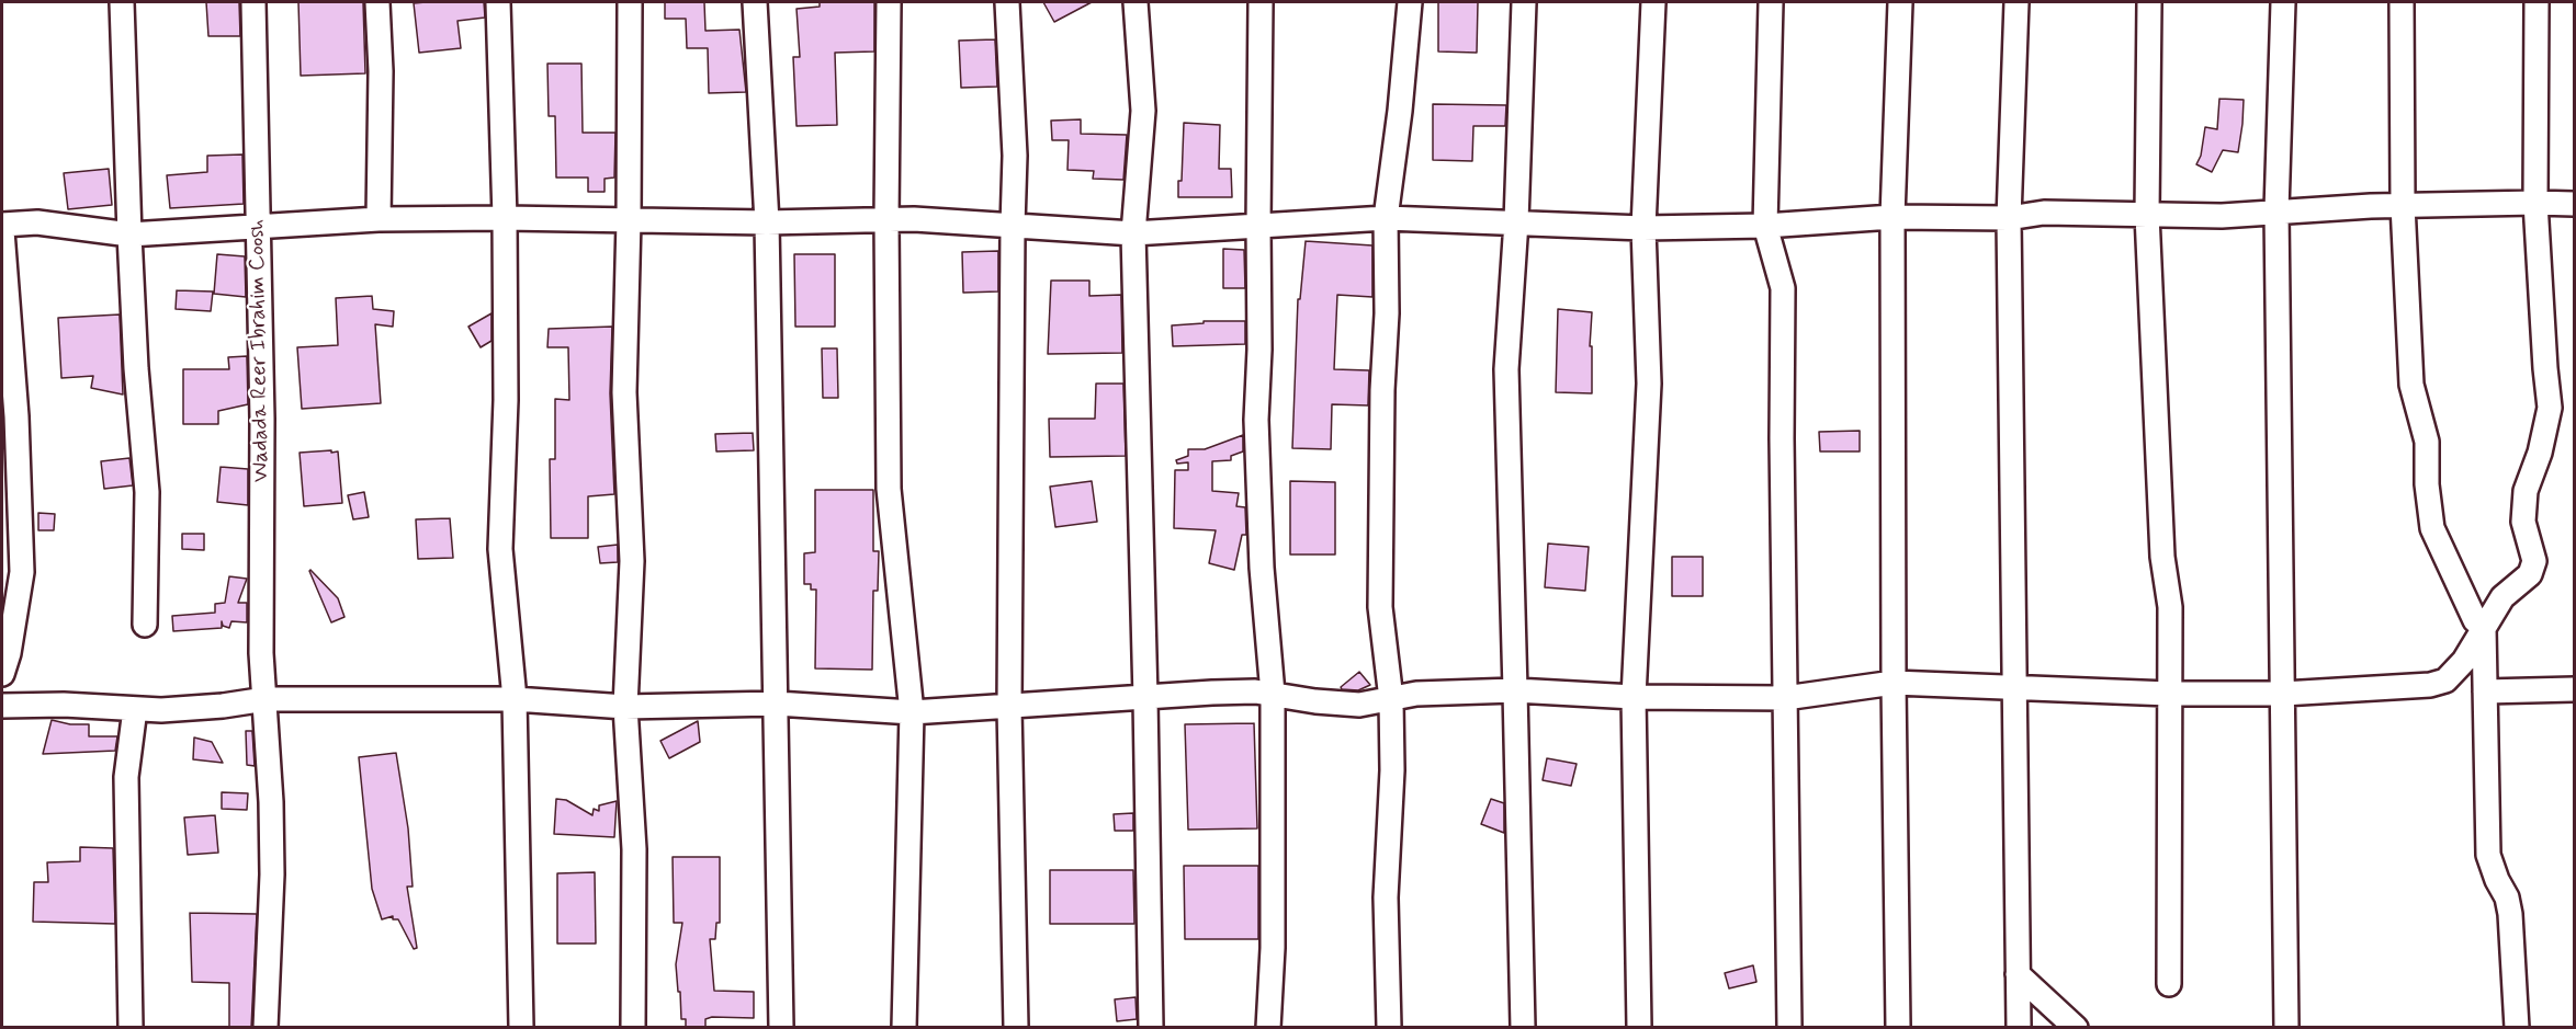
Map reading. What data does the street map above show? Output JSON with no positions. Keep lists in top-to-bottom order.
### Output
{
  "streets": {
    "street": ["Wadada Reer Ibrahim Coosh"]
  }
}
